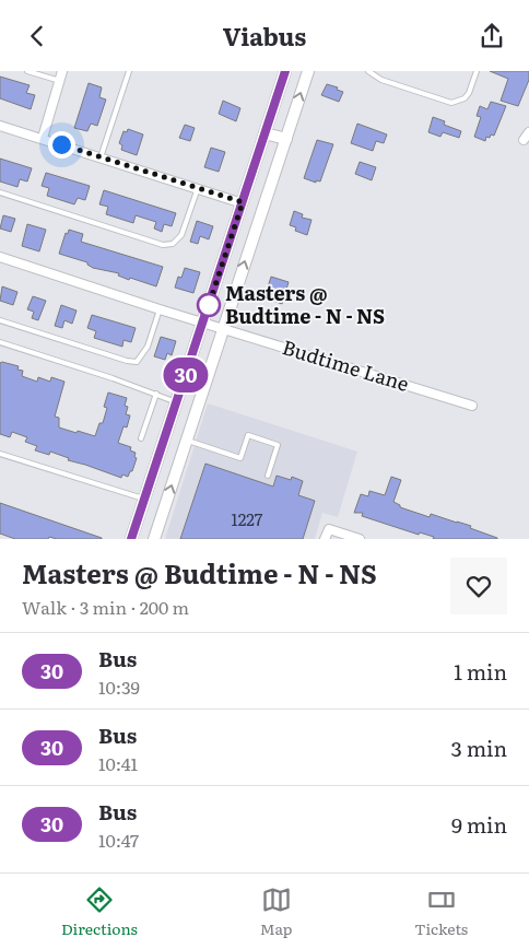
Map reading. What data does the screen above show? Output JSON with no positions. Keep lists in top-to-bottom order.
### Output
{
  "streets": {
    "street": ["Budtime Lane"]
  },
  "places": ["Masters @ Budtime - N - NS"],
  "lines": ["bus line 30"],
  "house_numbers": ["1227"],
  "page": {
    "header": "Viabus",
    "on_map": "30",
    "heading": ["Masters @ Budtime - N - NS", "Walk · 3 min · 200 m"],
    "list": [
      {
        "mark": "30",
        "name": "Bus",
        "note": "10:39",
        "value": "1 min"
      },
      {
        "mark": "30",
        "name": "Bus",
        "note": "10:41",
        "value": "3 min"
      },
      {
        "mark": "30",
        "name": "Bus",
        "note": "10:47",
        "value": "9 min"
      }
    ],
    "tabs": ["Directions", "Map", "Tickets"]
  }
}
